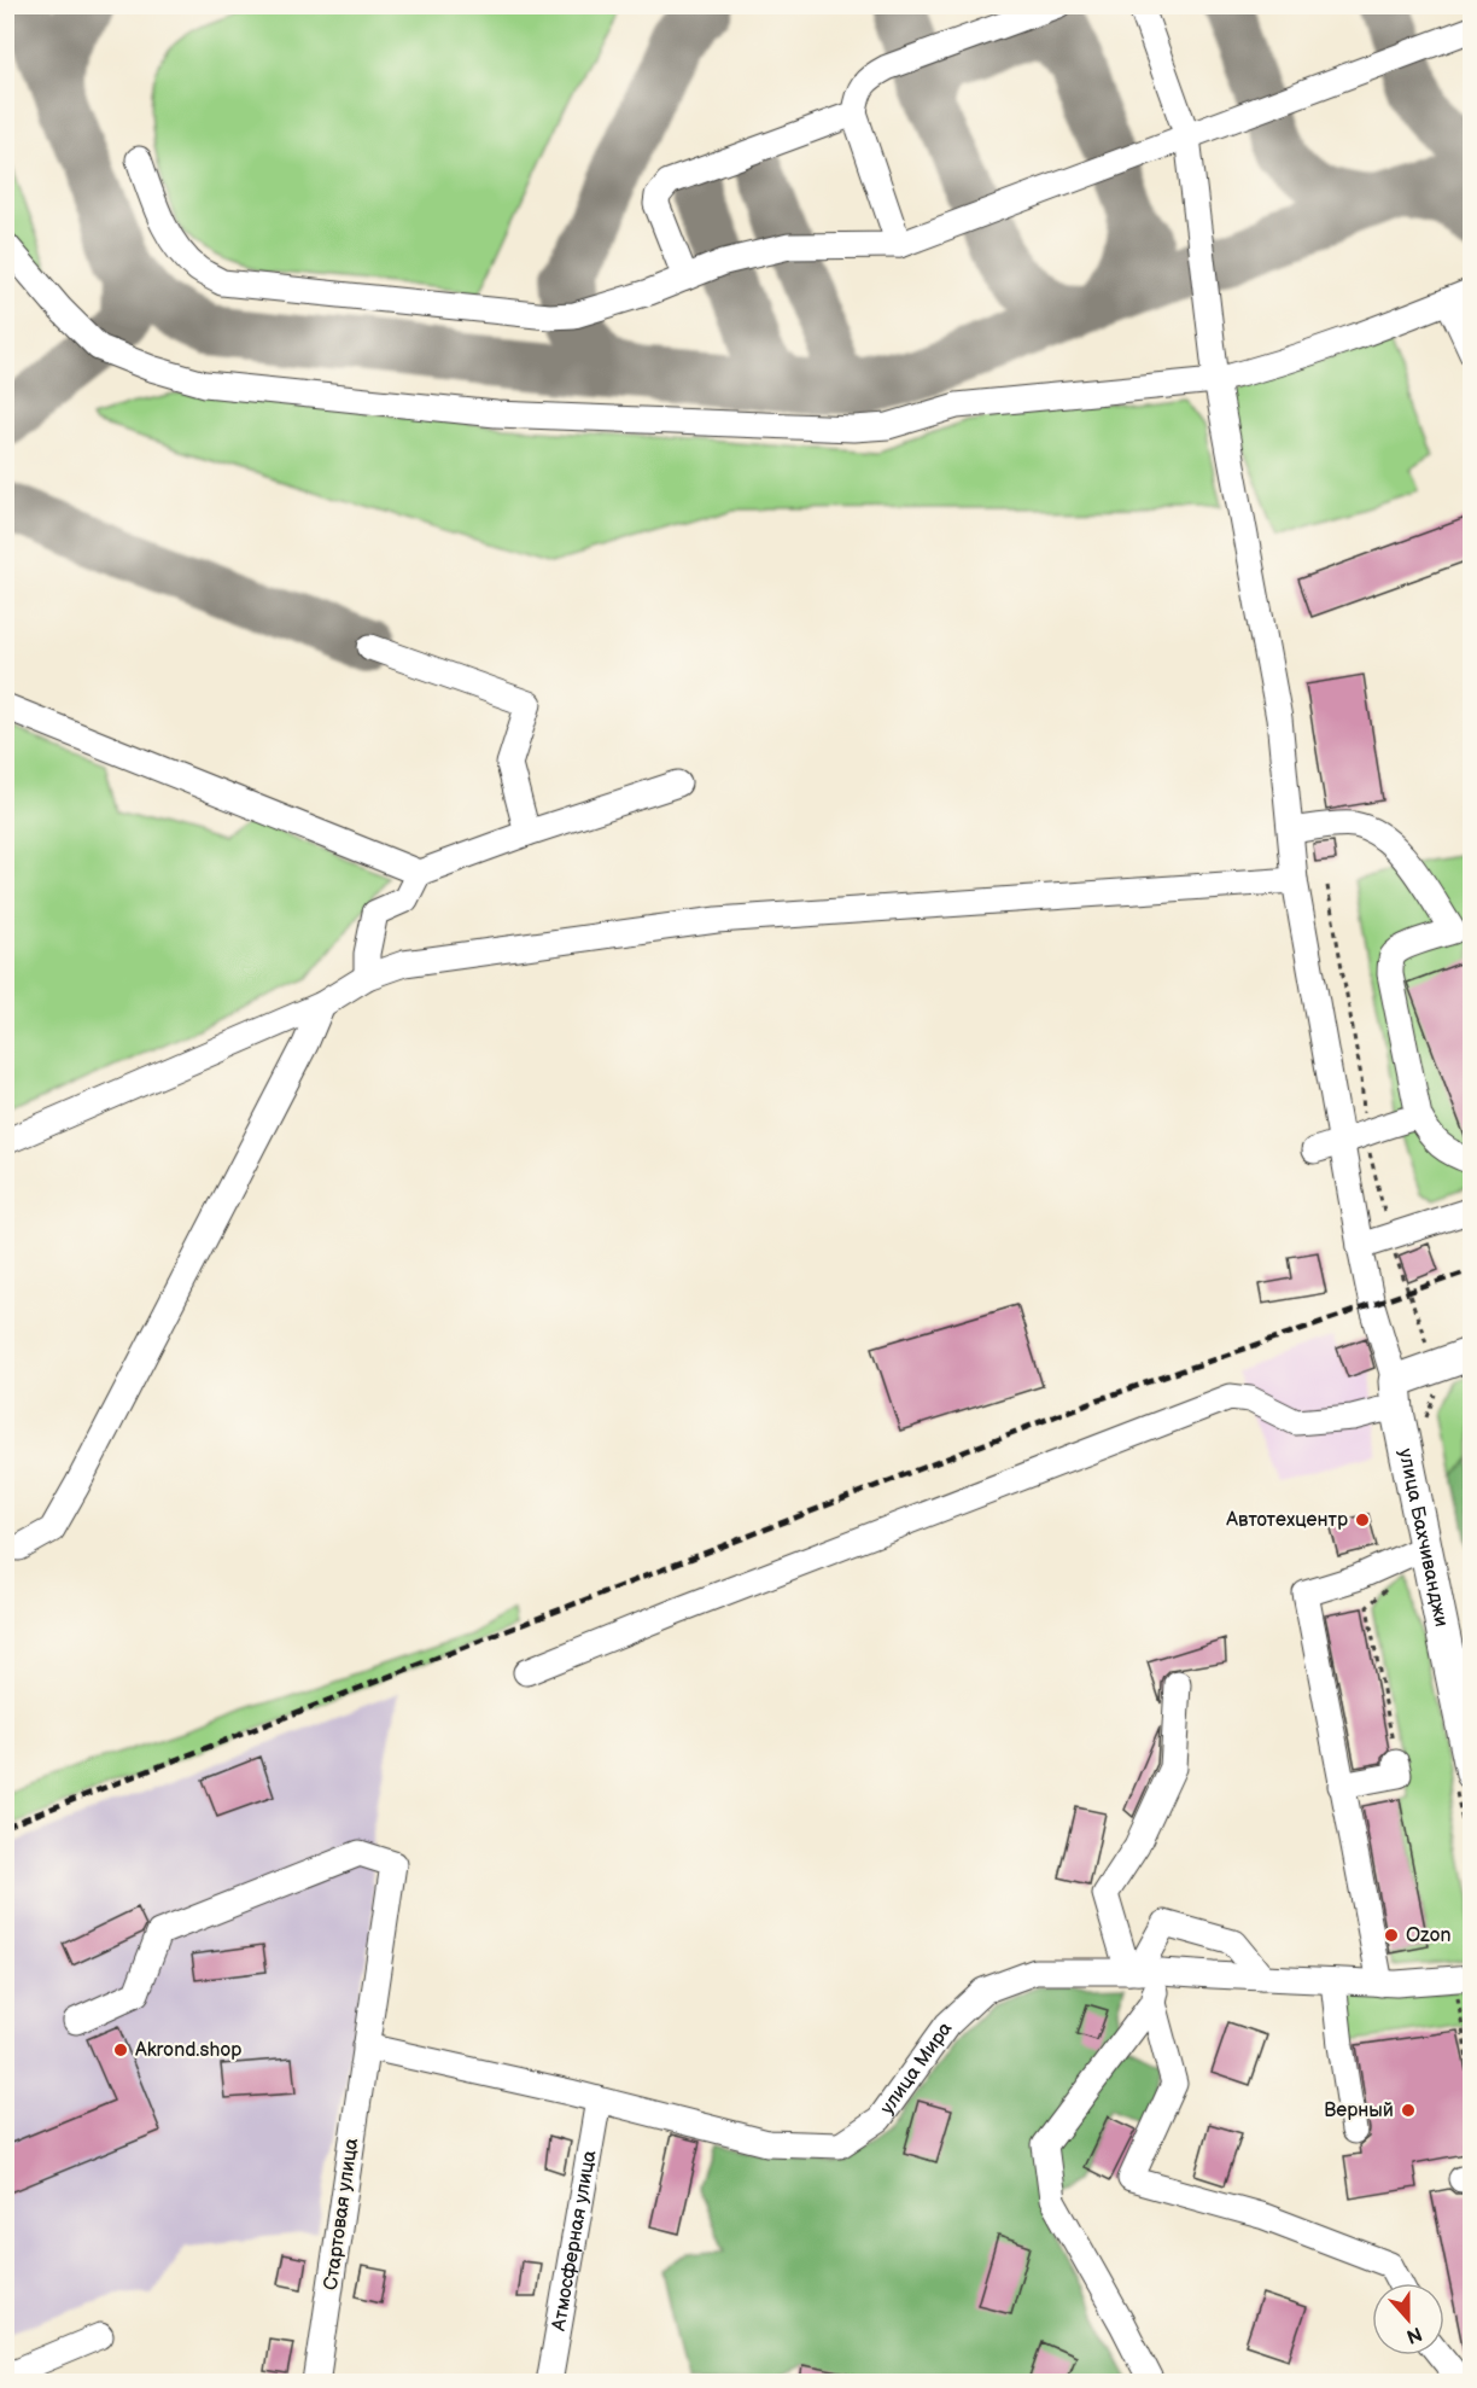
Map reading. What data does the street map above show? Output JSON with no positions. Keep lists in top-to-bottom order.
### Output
{
  "streets": {
    "main road": ["улица Бахчиванджи"],
    "street": ["улица Мира", "Стартовая улица", "Атмосферная улица"]
  },
  "crossings": [
    ["улица Мира", "Стартовая улица"],
    ["улица Мира", "Атмосферная улица"]
  ],
  "places": [
    "Автотехцентр",
    "Ozon",
    "Akrond.shop",
    "Верный"
  ],
  "north": "bottom"
}
